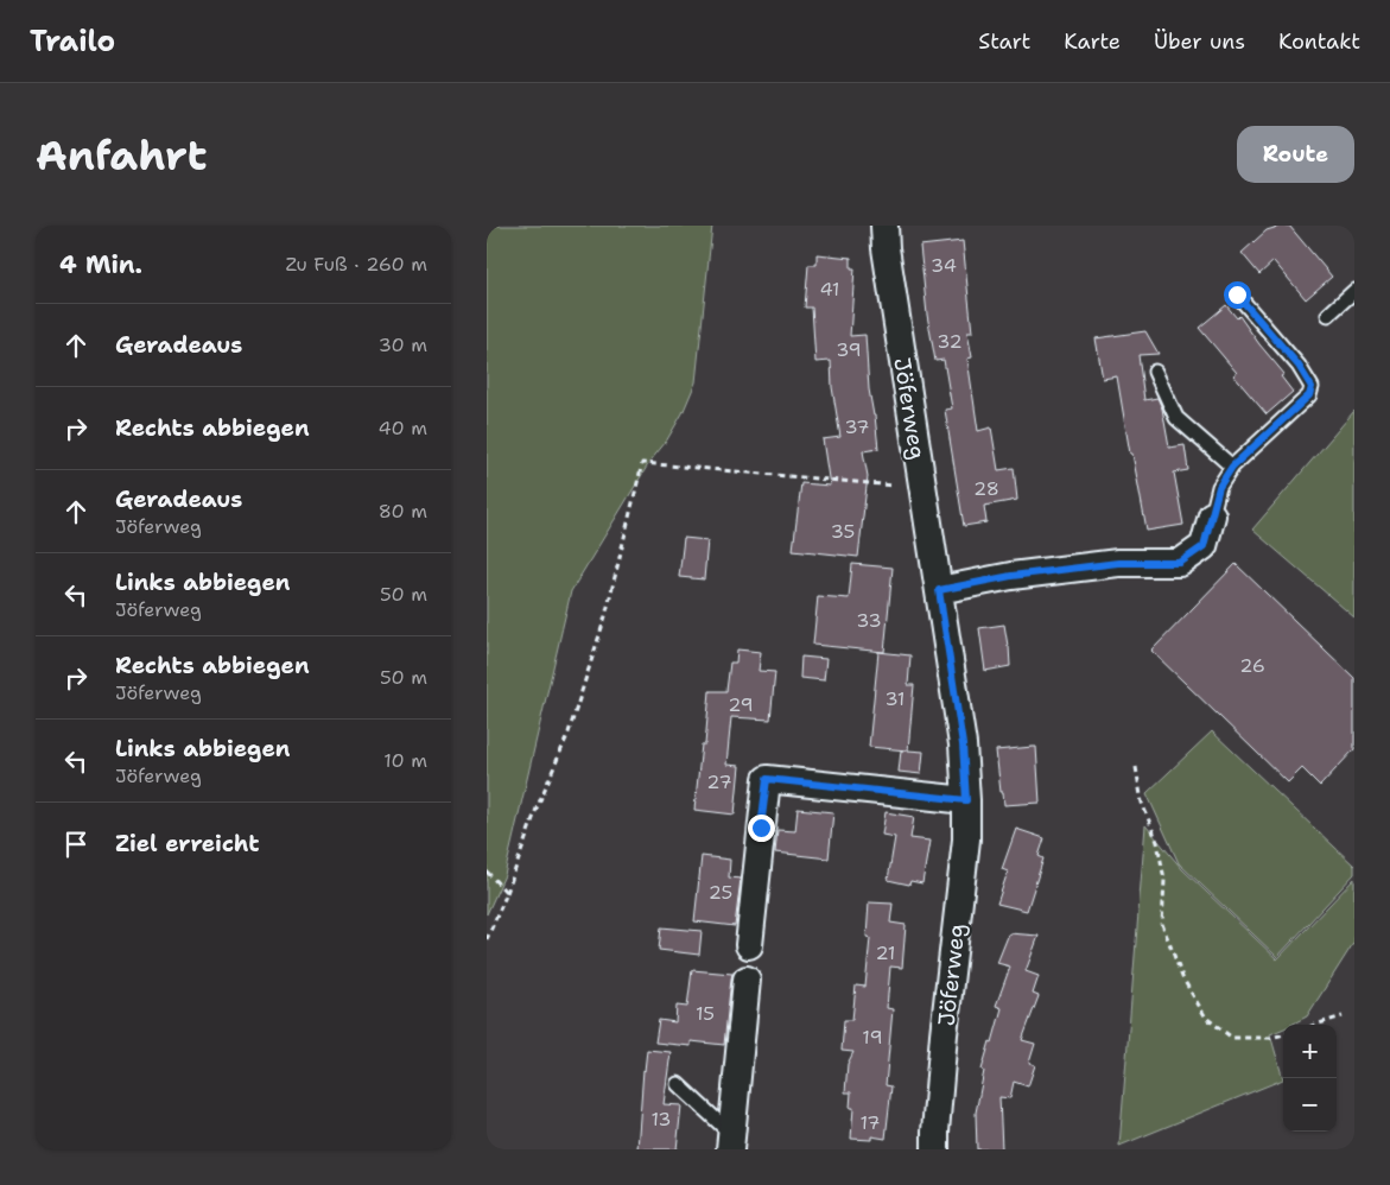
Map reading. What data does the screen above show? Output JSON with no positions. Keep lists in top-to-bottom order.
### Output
{
  "streets": {
    "street": ["Jöferweg"]
  },
  "house_numbers": [
    "34",
    "41",
    "32",
    "39",
    "37",
    "28",
    "35",
    "33",
    "26",
    "31",
    "29",
    "27",
    "25",
    "21",
    "15",
    "19",
    "13",
    "17"
  ],
  "page": {
    "header": "Trailo",
    "nav": [
      "Start",
      "Karte",
      "Über uns",
      "Kontakt"
    ],
    "buttons": "Route",
    "title": "Anfahrt",
    "heading": ["4 Min.", "Zu Fuß · 260 m"],
    "list": [
      ["Geradeaus", "30 m"],
      ["Rechts abbiegen", "40 m"],
      ["Geradeaus", "Jöferweg", "80 m"],
      ["Links abbiegen", "Jöferweg", "50 m"],
      ["Rechts abbiegen", "Jöferweg", "50 m"],
      ["Links abbiegen", "Jöferweg", "10 m"],
      "Ziel erreicht"
    ],
    "map_buttons": ["+", "−"]
  }
}
